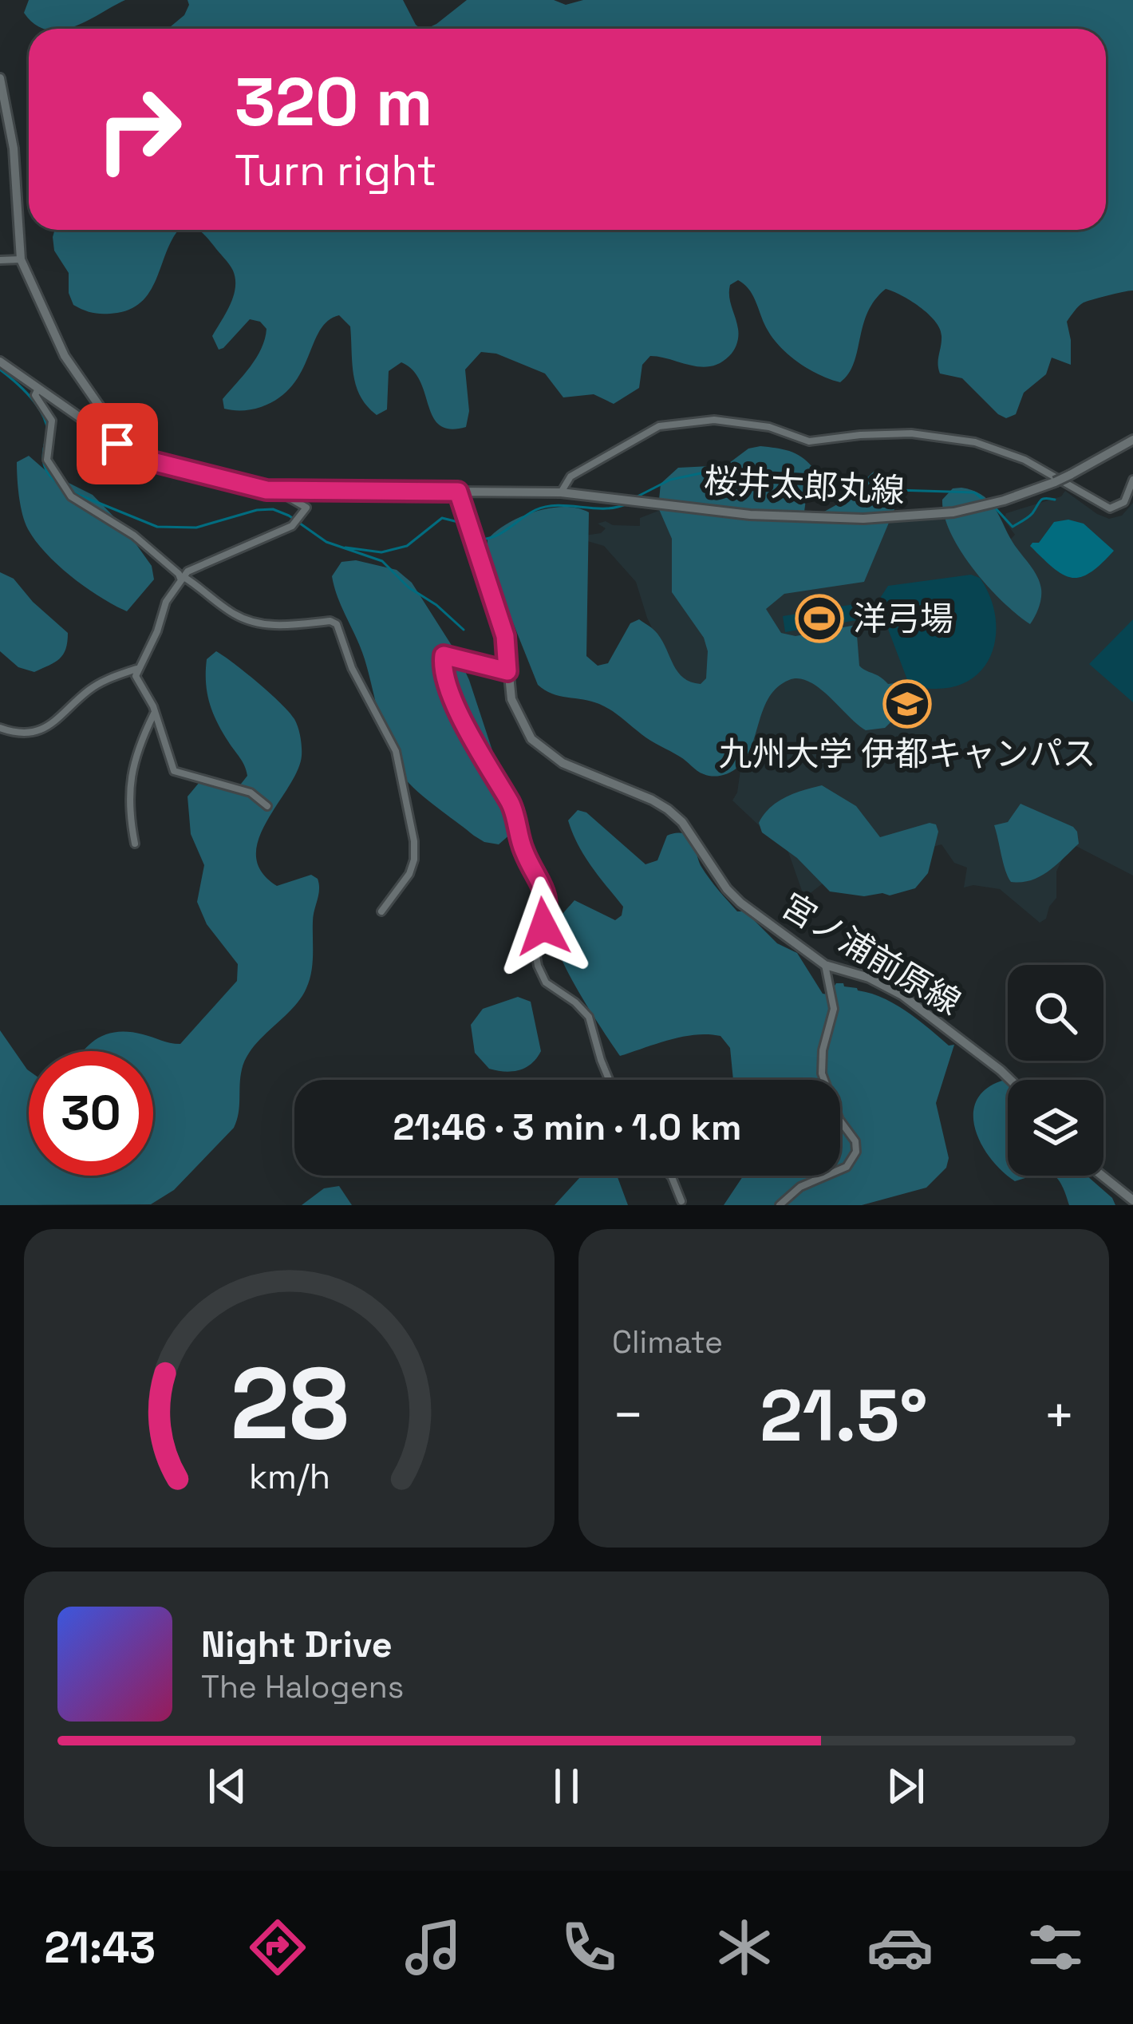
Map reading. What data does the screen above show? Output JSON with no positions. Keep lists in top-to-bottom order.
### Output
{
  "streets": {
    "main road": ["桜井太郎丸線", "宮ノ浦前原線"]
  },
  "crossings": [
    ["桜井太郎丸線", "宮ノ浦前原線"]
  ],
  "places": {
    "sports": ["洋弓場"],
    "school or university": ["九州大学 伊都キャンパス"]
  },
  "page": {
    "turn": ["320 m", "Turn right"],
    "limit": "30",
    "trip": "21:46 · 3 min · 1.0 km",
    "tile": "Climate",
    "heat": ["−", "21.5°", "+"],
    "song": ["Night Drive", "The Halogens"],
    "tabs": "21:43",
    "gauge": ["28", "km/h"]
  }
}
